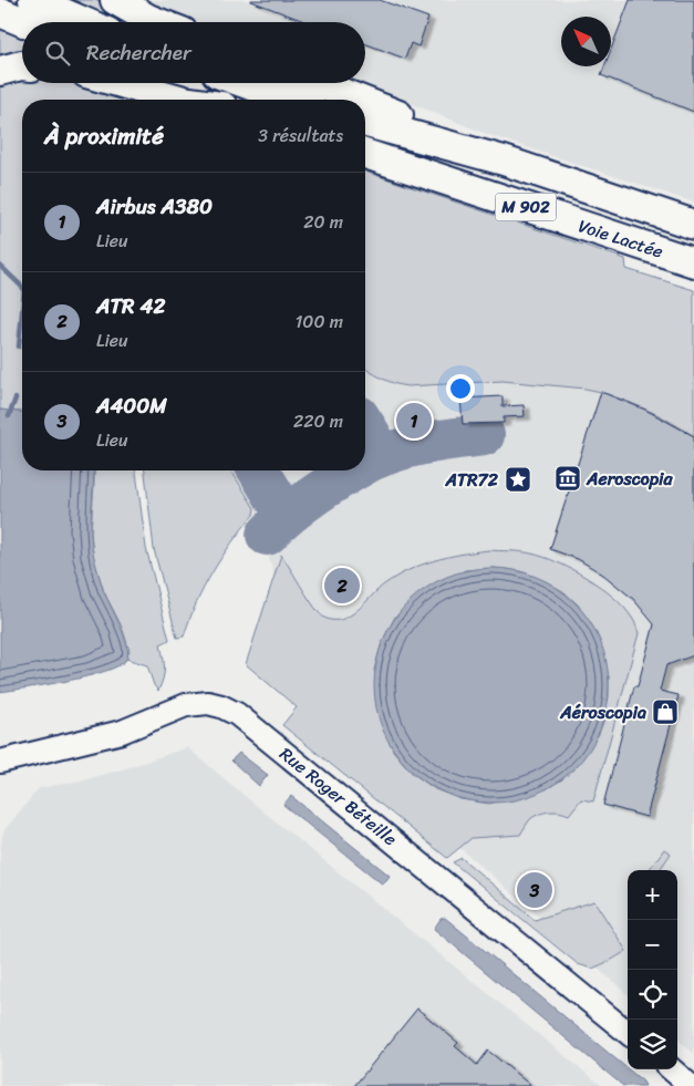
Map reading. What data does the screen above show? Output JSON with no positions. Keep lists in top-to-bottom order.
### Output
{
  "streets": {
    "highway": ["M 902", "Voie Lactée"],
    "street": ["Rue Roger Béteille"]
  },
  "places": {
    "museum": ["Aeroscopia"],
    "place": ["ATR72"],
    "shop": ["Aéroscopia"]
  },
  "north": "top left",
  "page": {
    "search": "Rechercher",
    "heading": ["À proximité", "3 résultats"],
    "list": [
      {
        "mark": "1",
        "name": "Airbus A380",
        "note": "Lieu",
        "value": "20 m"
      },
      {
        "mark": "2",
        "name": "ATR 42",
        "note": "Lieu",
        "value": "100 m"
      },
      {
        "mark": "3",
        "name": "A400M",
        "note": "Lieu",
        "value": "220 m"
      }
    ],
    "pins": ["1", "2", "3"],
    "map_buttons": ["+", "−"]
  }
}
